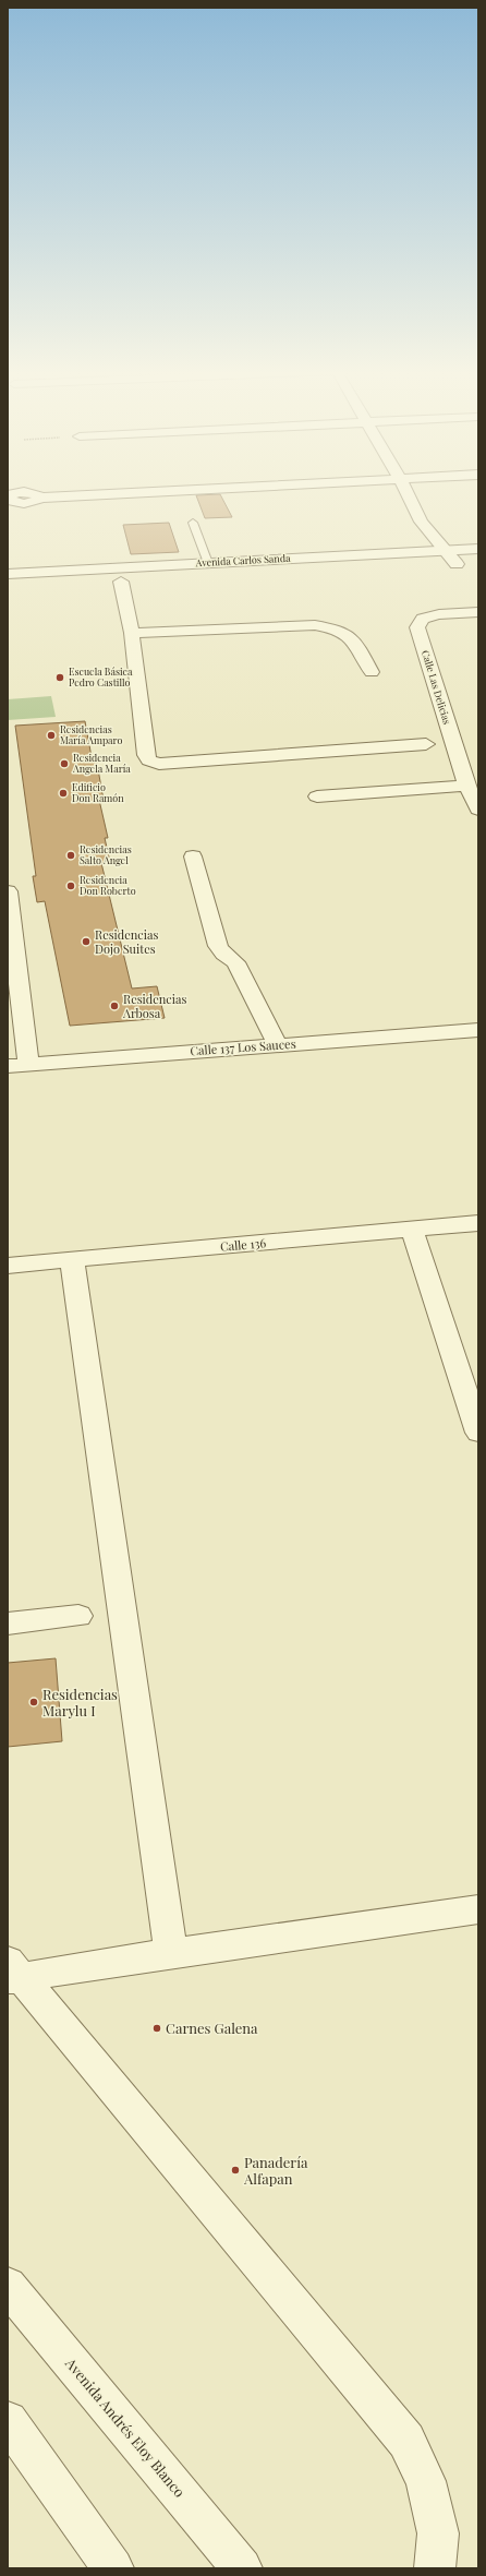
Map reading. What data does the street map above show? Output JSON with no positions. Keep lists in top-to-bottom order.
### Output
{
  "streets": {
    "street": [
      "Avenida Carlos Sanda",
      "Calle Las Delicias",
      "Calle 137 Los Sauces",
      "Calle 136",
      "Avenida Andrés Eloy Blanco"
    ]
  },
  "places": [
    "Escuela Básica Pedro Castillo",
    "Residencias María Amparo",
    "Residencia Angela María",
    "Edificio Don Ramón",
    "Residencias Salto Angel",
    "Residencia Don Roberto",
    "Residencias Dojo Suites",
    "Residencias Arbosa",
    "Residencias Marylu I",
    "Carnes Galena",
    "Panadería Alfapan"
  ]
}
